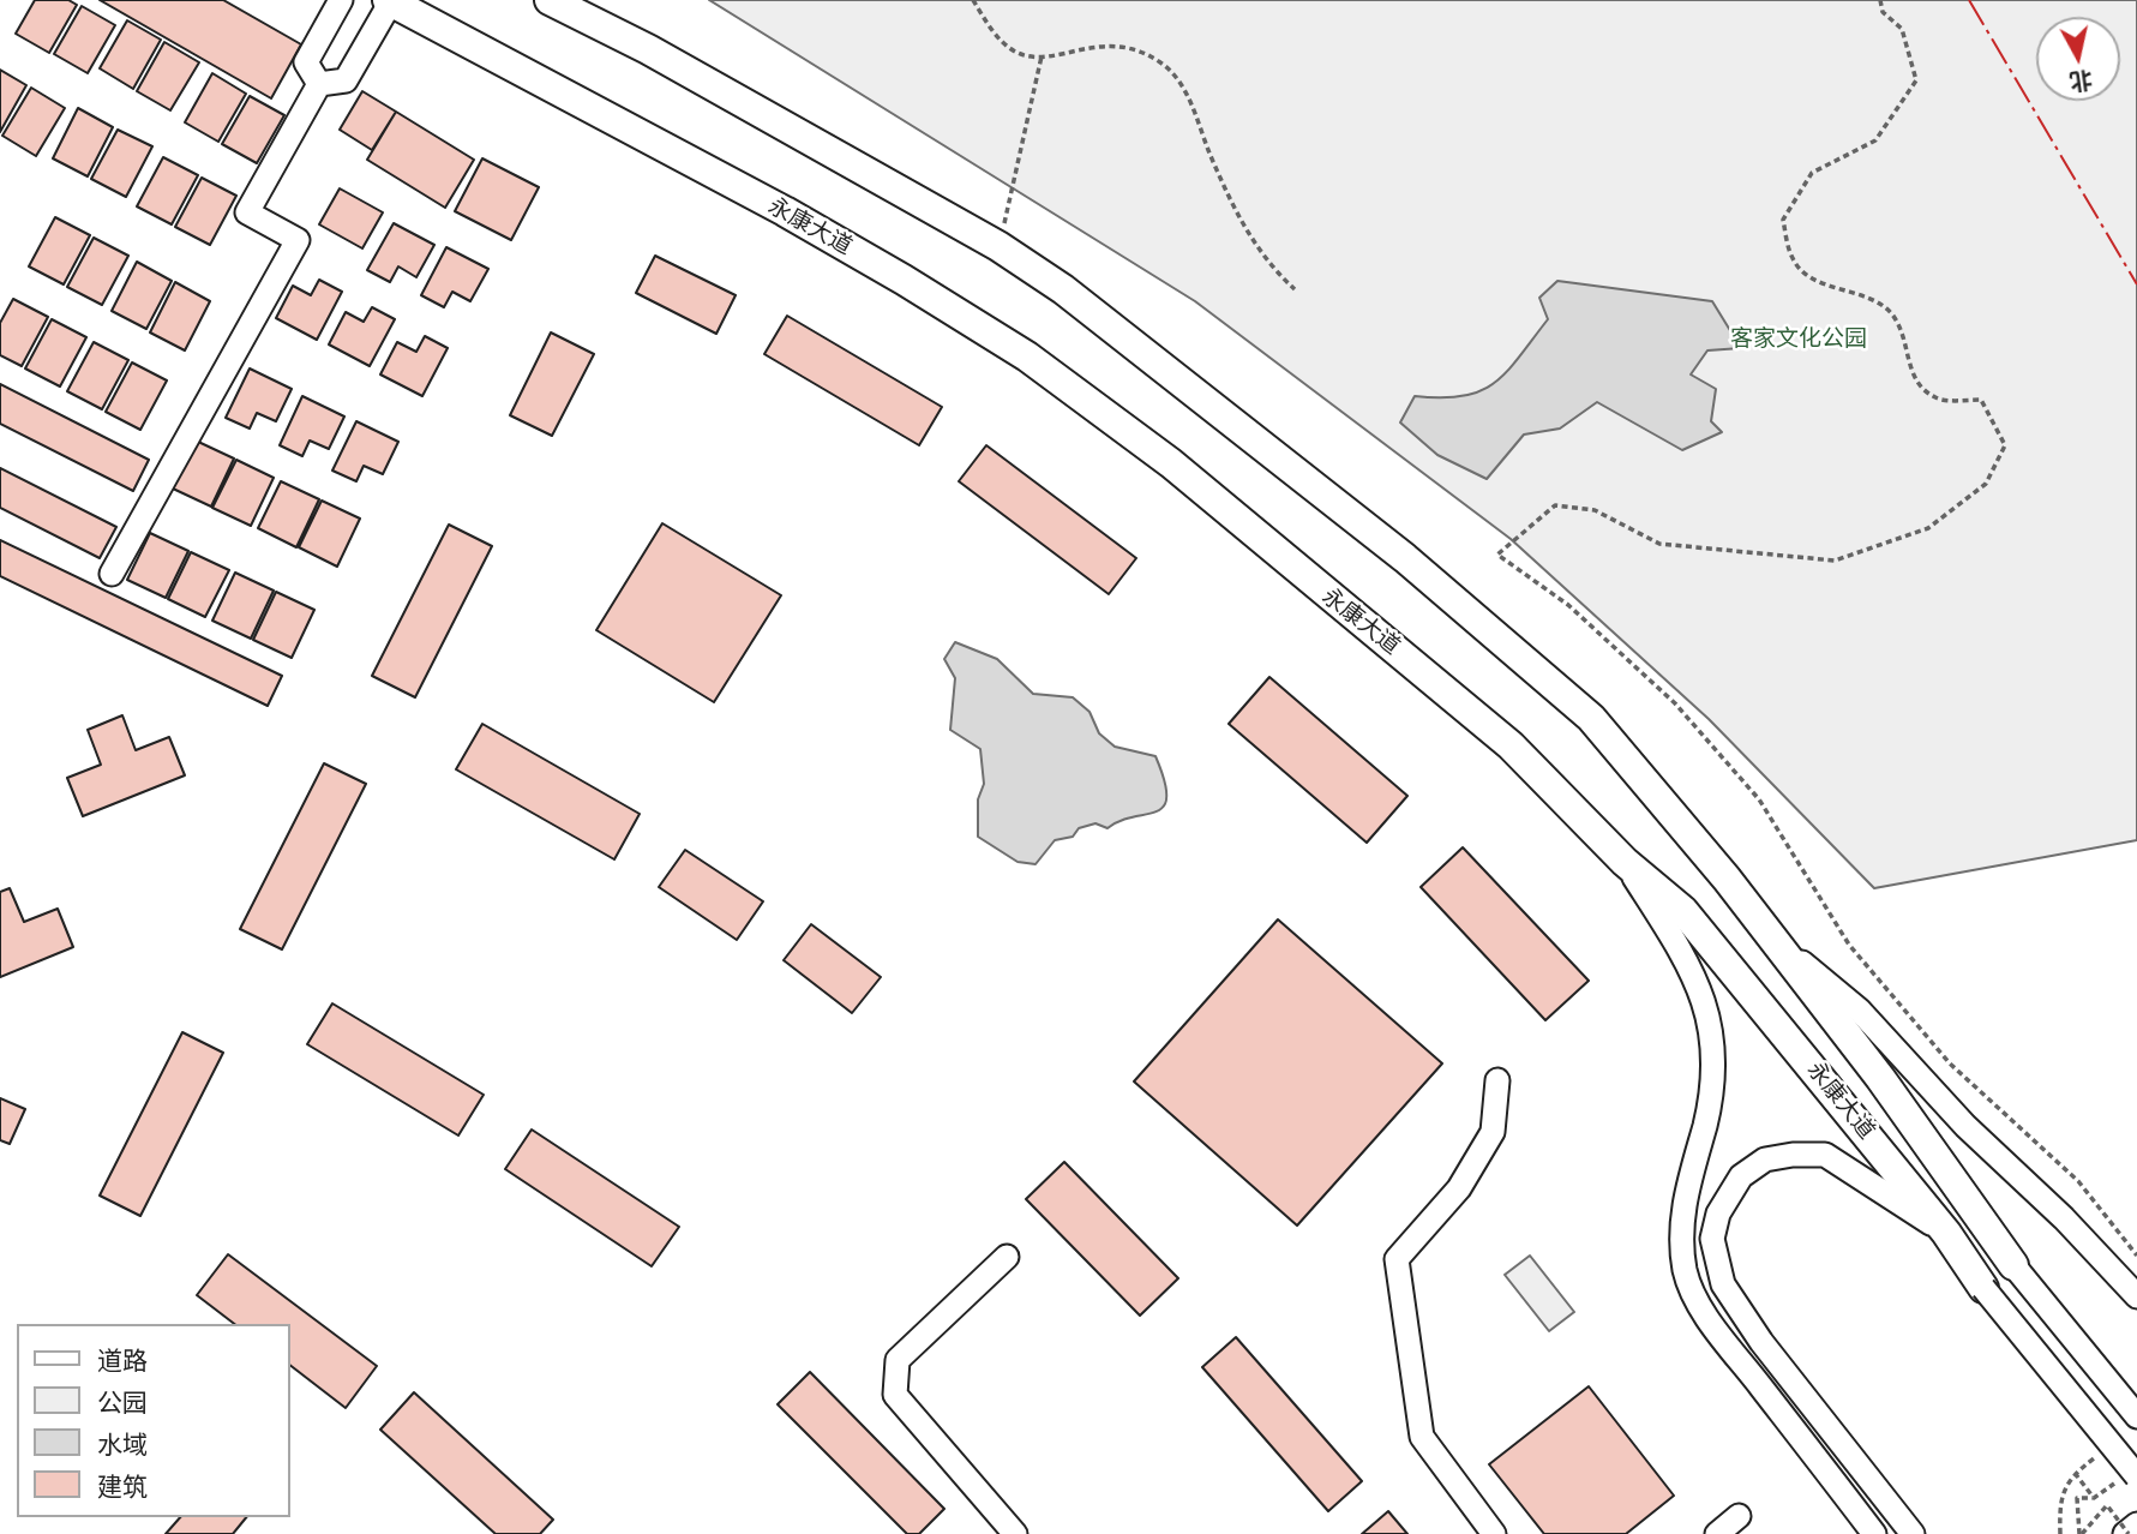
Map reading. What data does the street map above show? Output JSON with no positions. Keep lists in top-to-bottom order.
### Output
{
  "streets": {
    "main road": ["永康大道"]
  },
  "parks": ["客家文化公园"],
  "legend": [
    "道路",
    "公园",
    "水域",
    "建筑"
  ],
  "north": "bottom"
}
